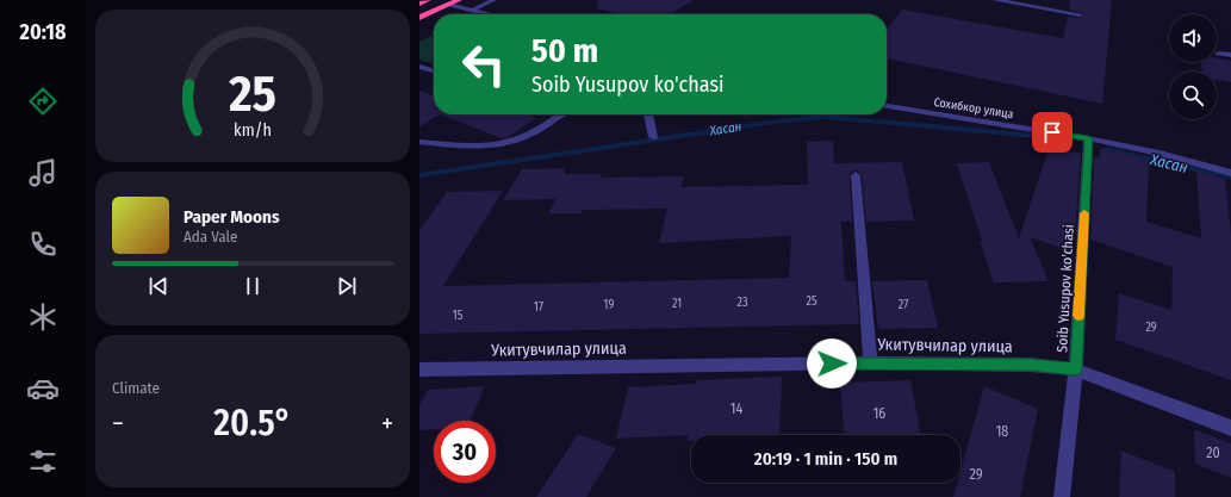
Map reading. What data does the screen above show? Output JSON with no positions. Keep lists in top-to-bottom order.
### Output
{
  "streets": {
    "street": ["Сохибкор улица", "Soib Yusupov ko'chasi", "Укитувчилар улица"]
  },
  "crossings": [
    ["Сохибкор улица", "Soib Yusupov ko'chasi"],
    ["Soib Yusupov ko'chasi", "Укитувчилар улица"]
  ],
  "water": ["Хасан"],
  "house_numbers": [
    "25",
    "23",
    "21",
    "19",
    "27",
    "17",
    "15",
    "29",
    "14",
    "16",
    "18",
    "20",
    "29"
  ],
  "page": {
    "tabs": "20:18",
    "turn": ["50 m", "Soib Yusupov ko'chasi"],
    "song": ["Paper Moons", "Ada Vale"],
    "tile": "Climate",
    "heat": ["−", "20.5°", "+"],
    "limit": "30",
    "trip": "20:19 · 1 min · 150 m",
    "gauge": ["25", "km/h"]
  }
}
